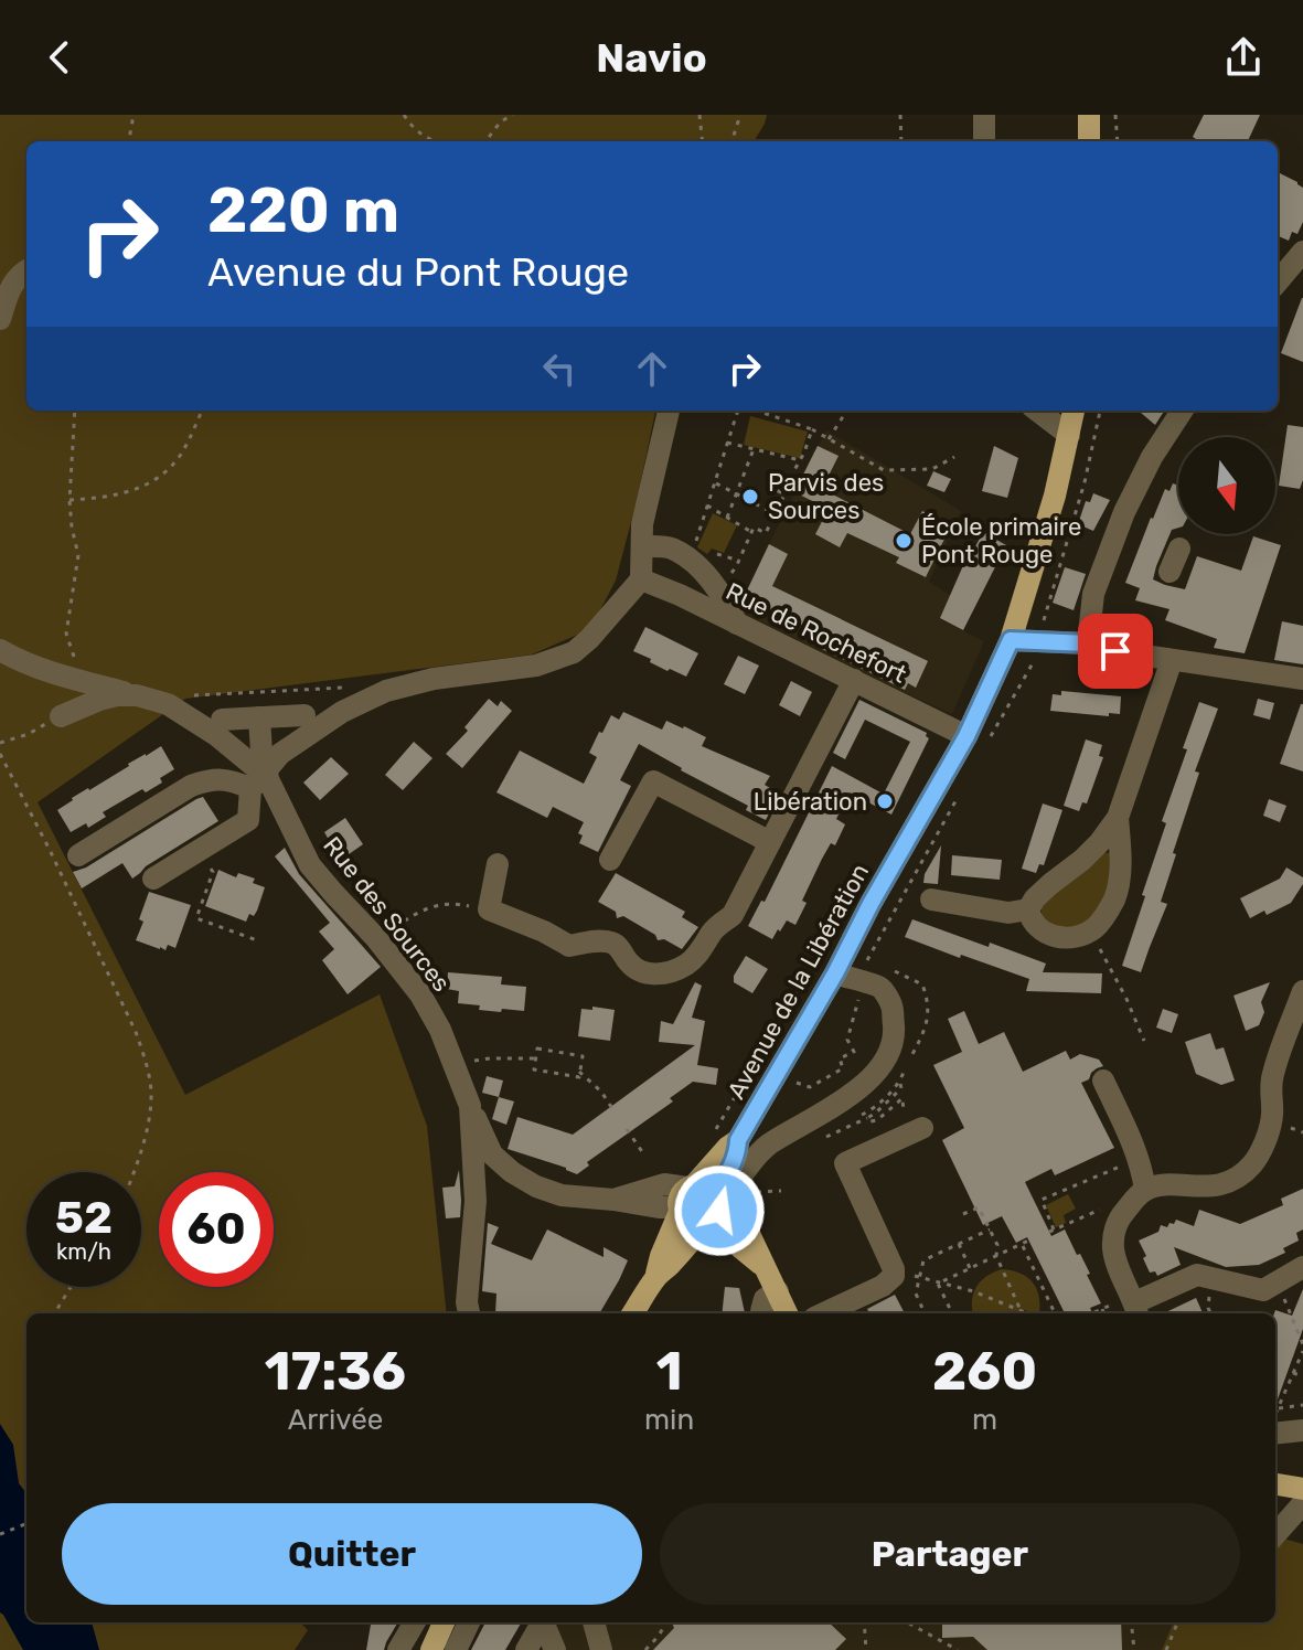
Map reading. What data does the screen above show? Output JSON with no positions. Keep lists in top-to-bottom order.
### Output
{
  "streets": {
    "main road": ["Avenue de la Libération"],
    "street": ["Rue de Rochefort", "Rue des Sources"]
  },
  "crossings": [
    ["Rue de Rochefort", "Avenue de la Libération"]
  ],
  "places": ["Parvis des Sources", "École primaire Pont Rouge", "Libération"],
  "north": "bottom",
  "page": {
    "header": "Navio",
    "turn": ["220 m", "Avenue du Pont Rouge"],
    "speed": "52 km/h",
    "limit": "60",
    "eta": [
      "17:36",
      "Arrivée",
      "1",
      "min",
      "260",
      "m"
    ],
    "buttons": ["Quitter", "Partager"]
  }
}
